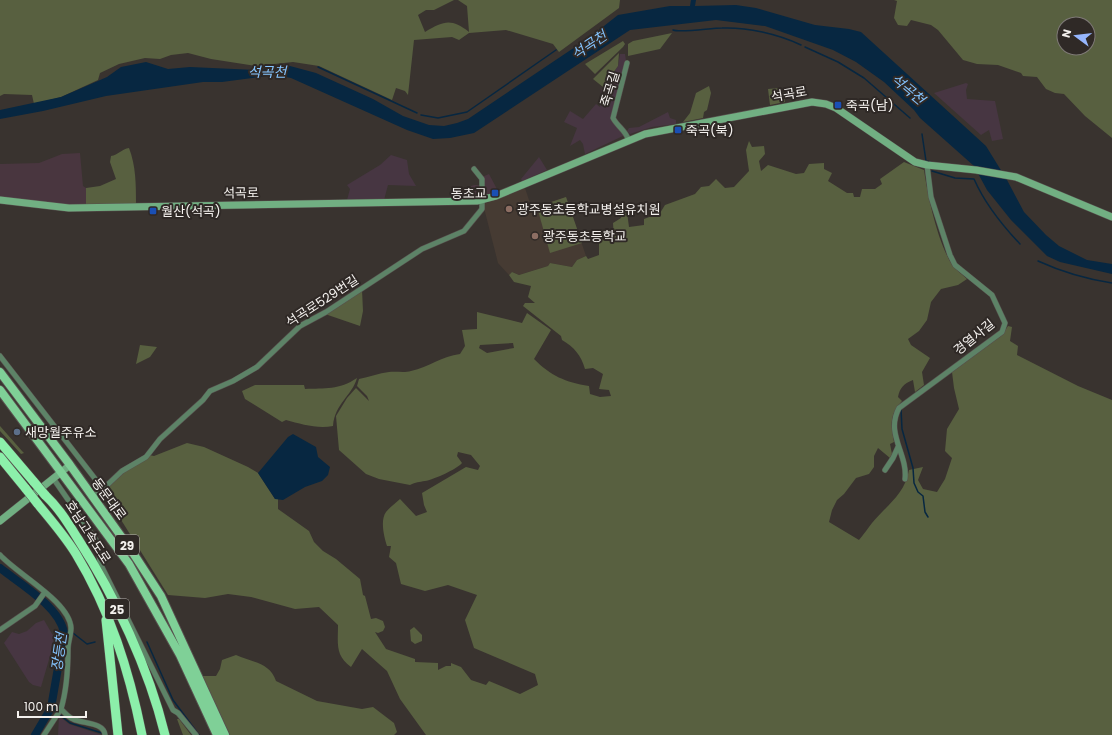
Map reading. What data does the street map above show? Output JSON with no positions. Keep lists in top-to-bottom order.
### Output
{
  "streets": {
    "highway": ["호남고속도로", "25"],
    "main road": ["동문대로", "29"],
    "street": [
      "죽곡길",
      "석곡로",
      "석곡로529번길",
      "경열사길"
    ]
  },
  "crossings": [
    ["죽곡길", "석곡로"],
    ["석곡로", "석곡로529번길"],
    ["석곡로", "경열사길"],
    ["석곡로529번길", "동문대로"]
  ],
  "water": ["석곡천", "장등천"],
  "places": {
    "transit": [
      "죽곡(남)",
      "죽곡(북)",
      "동초교",
      "월산(석곡)"
    ],
    "other": ["광주동초등학교병설유치원", "광주동초등학교", "새망월주유소"]
  },
  "scale_bar": "100 m",
  "north": "left"
}
